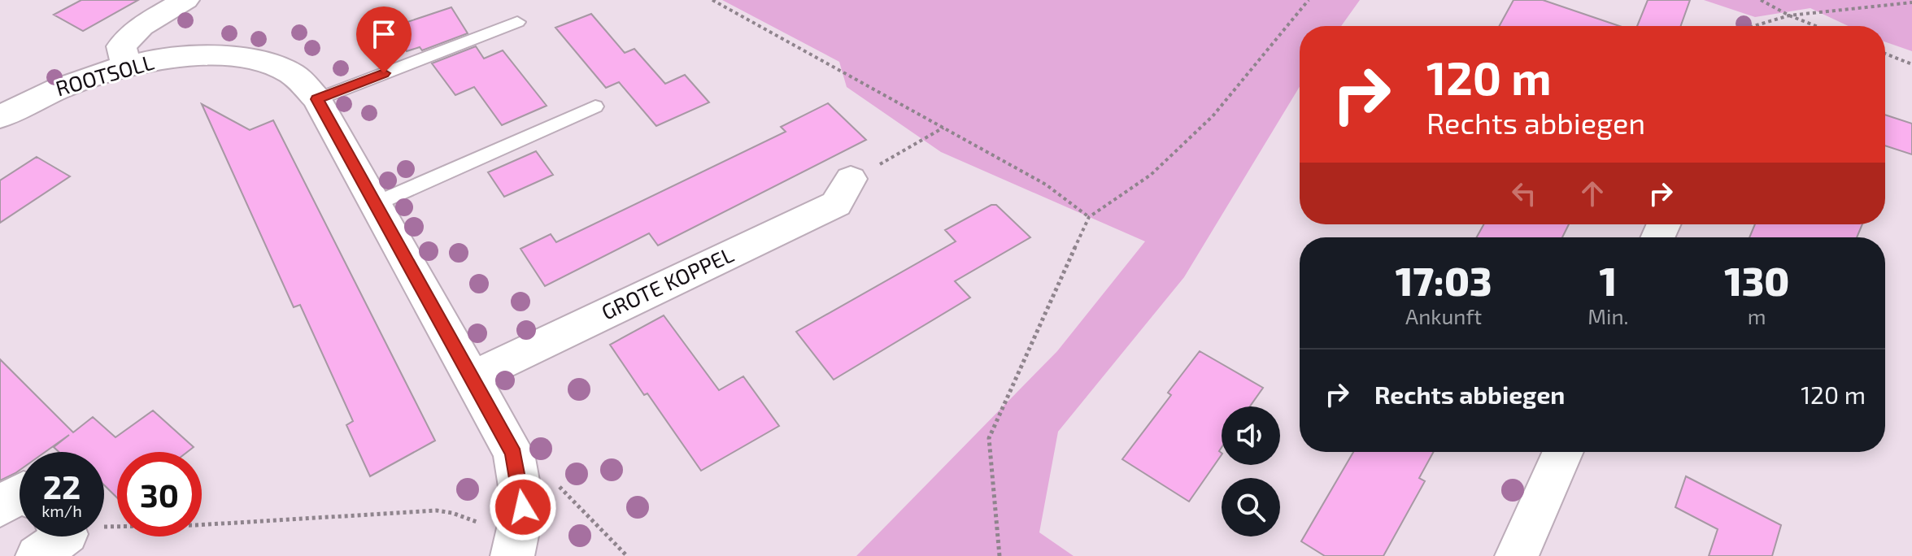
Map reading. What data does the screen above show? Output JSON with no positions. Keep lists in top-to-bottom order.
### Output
{
  "streets": {
    "street": ["ROOTSOLL", "GROTE KOPPEL"]
  },
  "crossings": [
    ["ROOTSOLL", "GROTE KOPPEL"]
  ],
  "page": {
    "turn": ["120 m", "Rechts abbiegen"],
    "eta": [
      "17:03",
      "Ankunft",
      "1",
      "Min.",
      "130",
      "m"
    ],
    "list": [
      {
        "name": "Rechts abbiegen",
        "value": "120 m"
      }
    ],
    "speed": "22 km/h",
    "limit": "30"
  }
}
